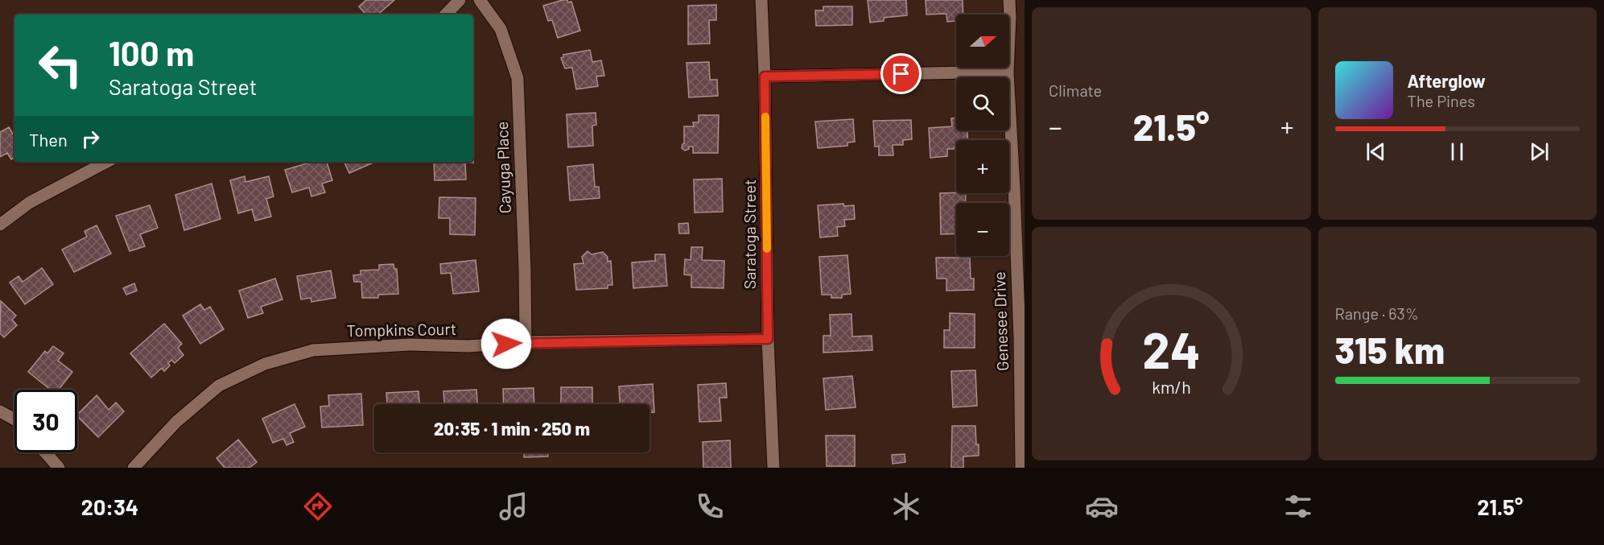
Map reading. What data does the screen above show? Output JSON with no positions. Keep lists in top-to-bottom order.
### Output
{
  "streets": {
    "street": [
      "Cayuga Place",
      "Saratoga Street",
      "Genesee Drive",
      "Tompkins Court"
    ]
  },
  "crossings": [
    ["Cayuga Place", "Tompkins Court"],
    ["Saratoga Street", "Tompkins Court"]
  ],
  "north": "right",
  "page": {
    "tile": [
      "Climate",
      ["Range · 63%", "315 km"]
    ],
    "map_buttons": ["+", "−"],
    "turn": ["100 m", "Saratoga Street"],
    "song": ["Afterglow", "The Pines"],
    "heat": ["−", "21.5°", "+"],
    "then": "Then",
    "limit": "30",
    "trip": "20:35 · 1 min · 250 m",
    "tabs": ["20:34", "21.5°"],
    "gauge": ["24", "km/h"]
  }
}
